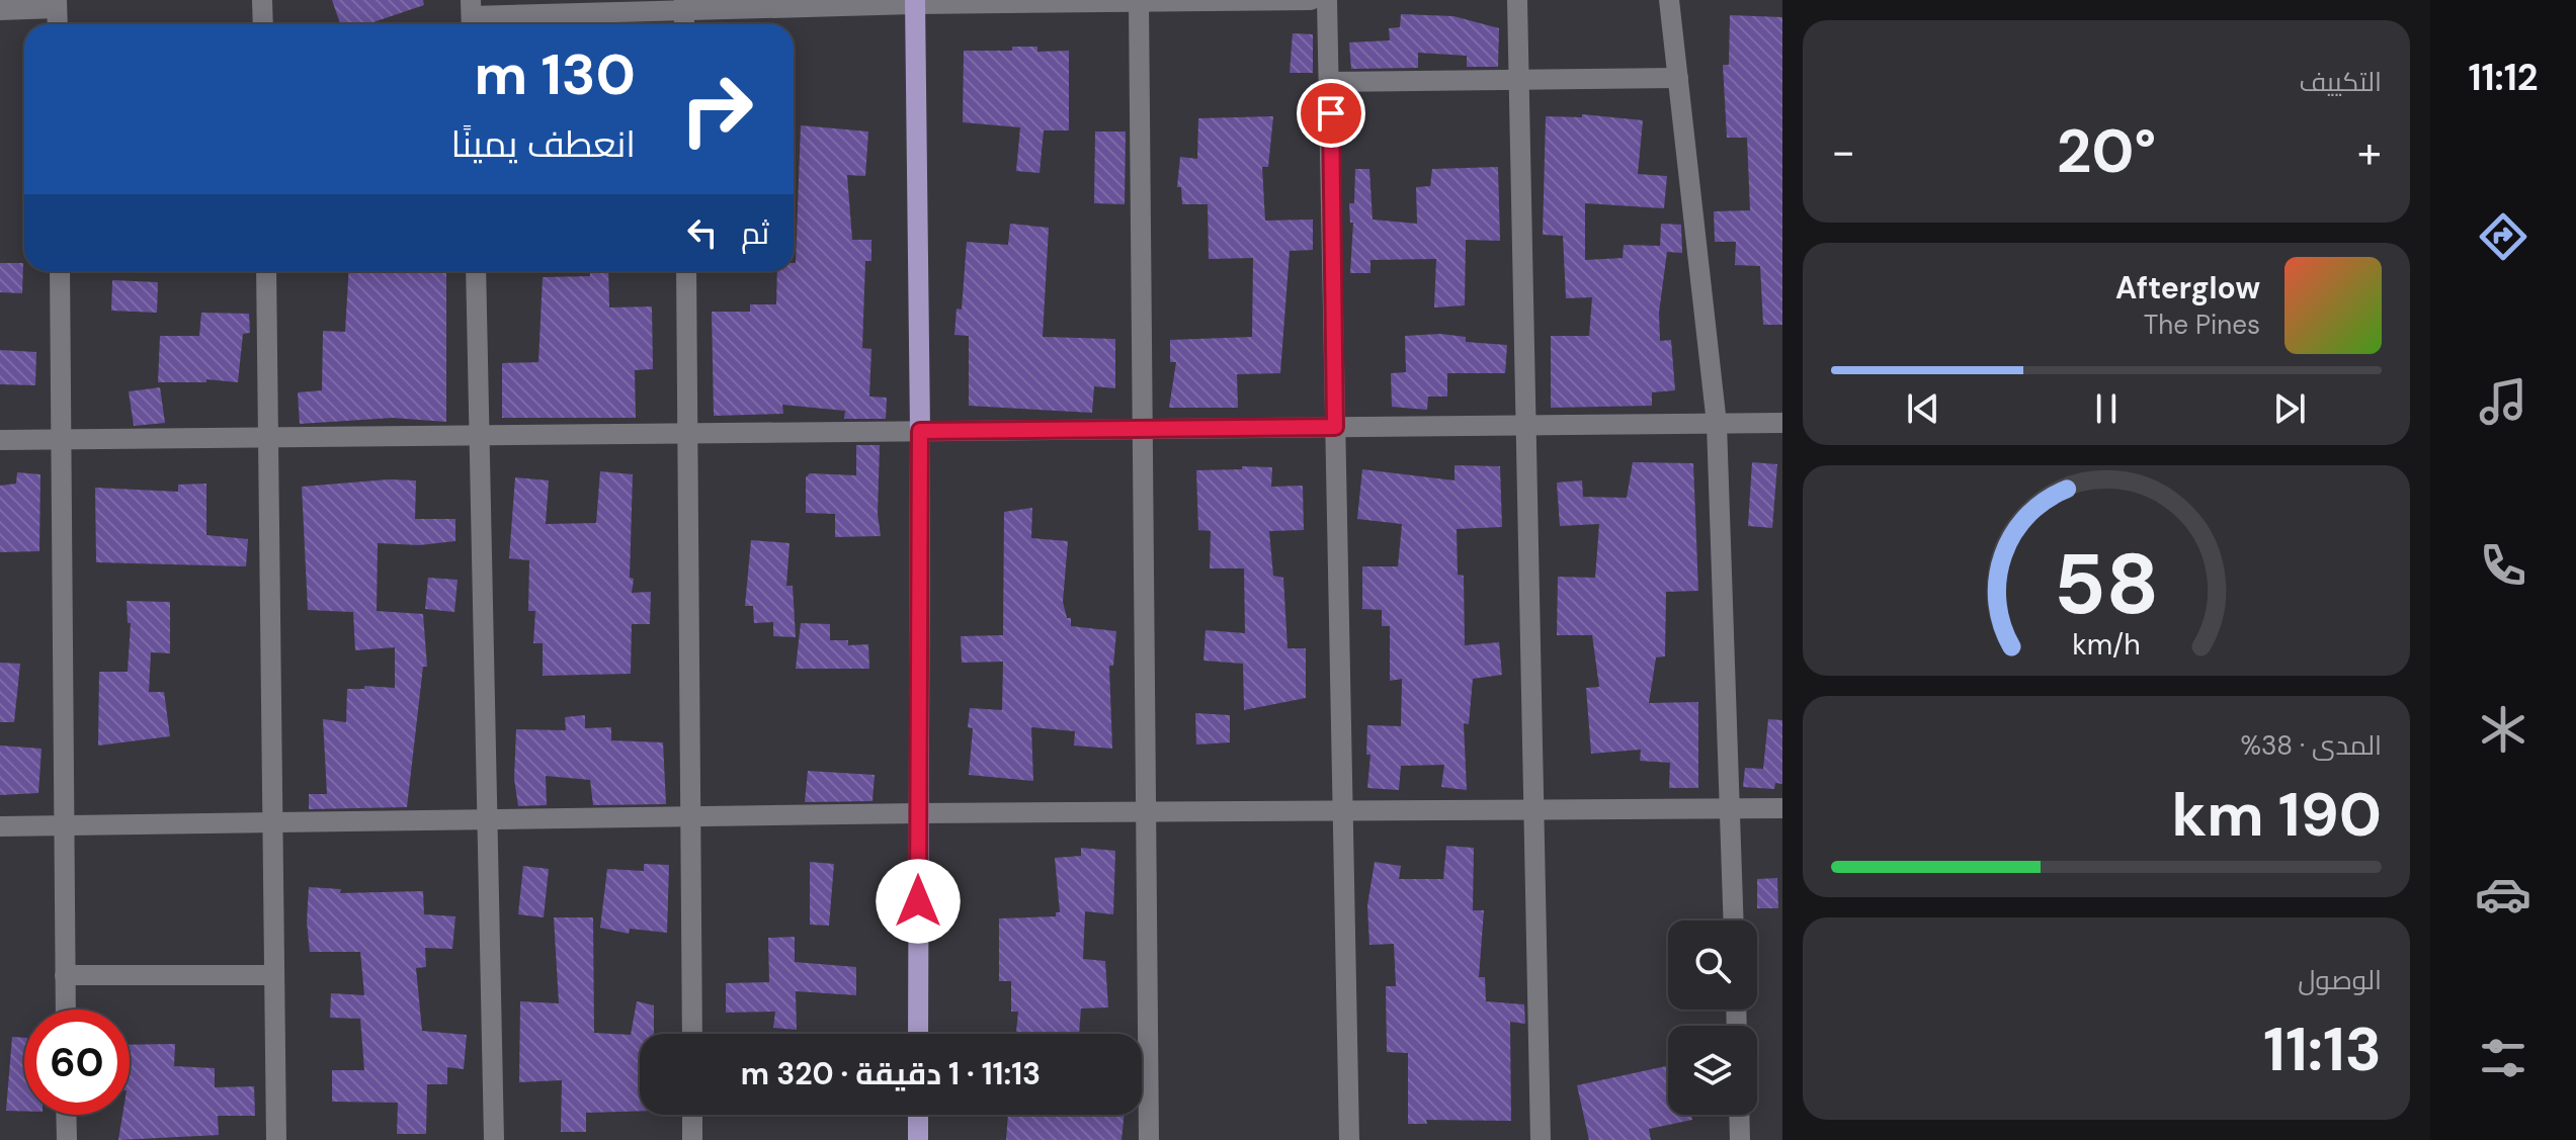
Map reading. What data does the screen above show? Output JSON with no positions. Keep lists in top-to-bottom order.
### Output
{
  "page": {
    "tabs": "11:12",
    "tile": [
      "التكييف",
      ["المدى · 38%", "190 km"],
      ["الوصول", "11:13"]
    ],
    "turn": ["130 m", "انعطف يمينًا"],
    "heat": ["−", "20°", "+"],
    "then": "ثم",
    "song": ["Afterglow", "The Pines"],
    "limit": "60",
    "trip": "11:13 · 1 دقيقة · 320 m",
    "gauge": ["58", "km/h"]
  }
}
